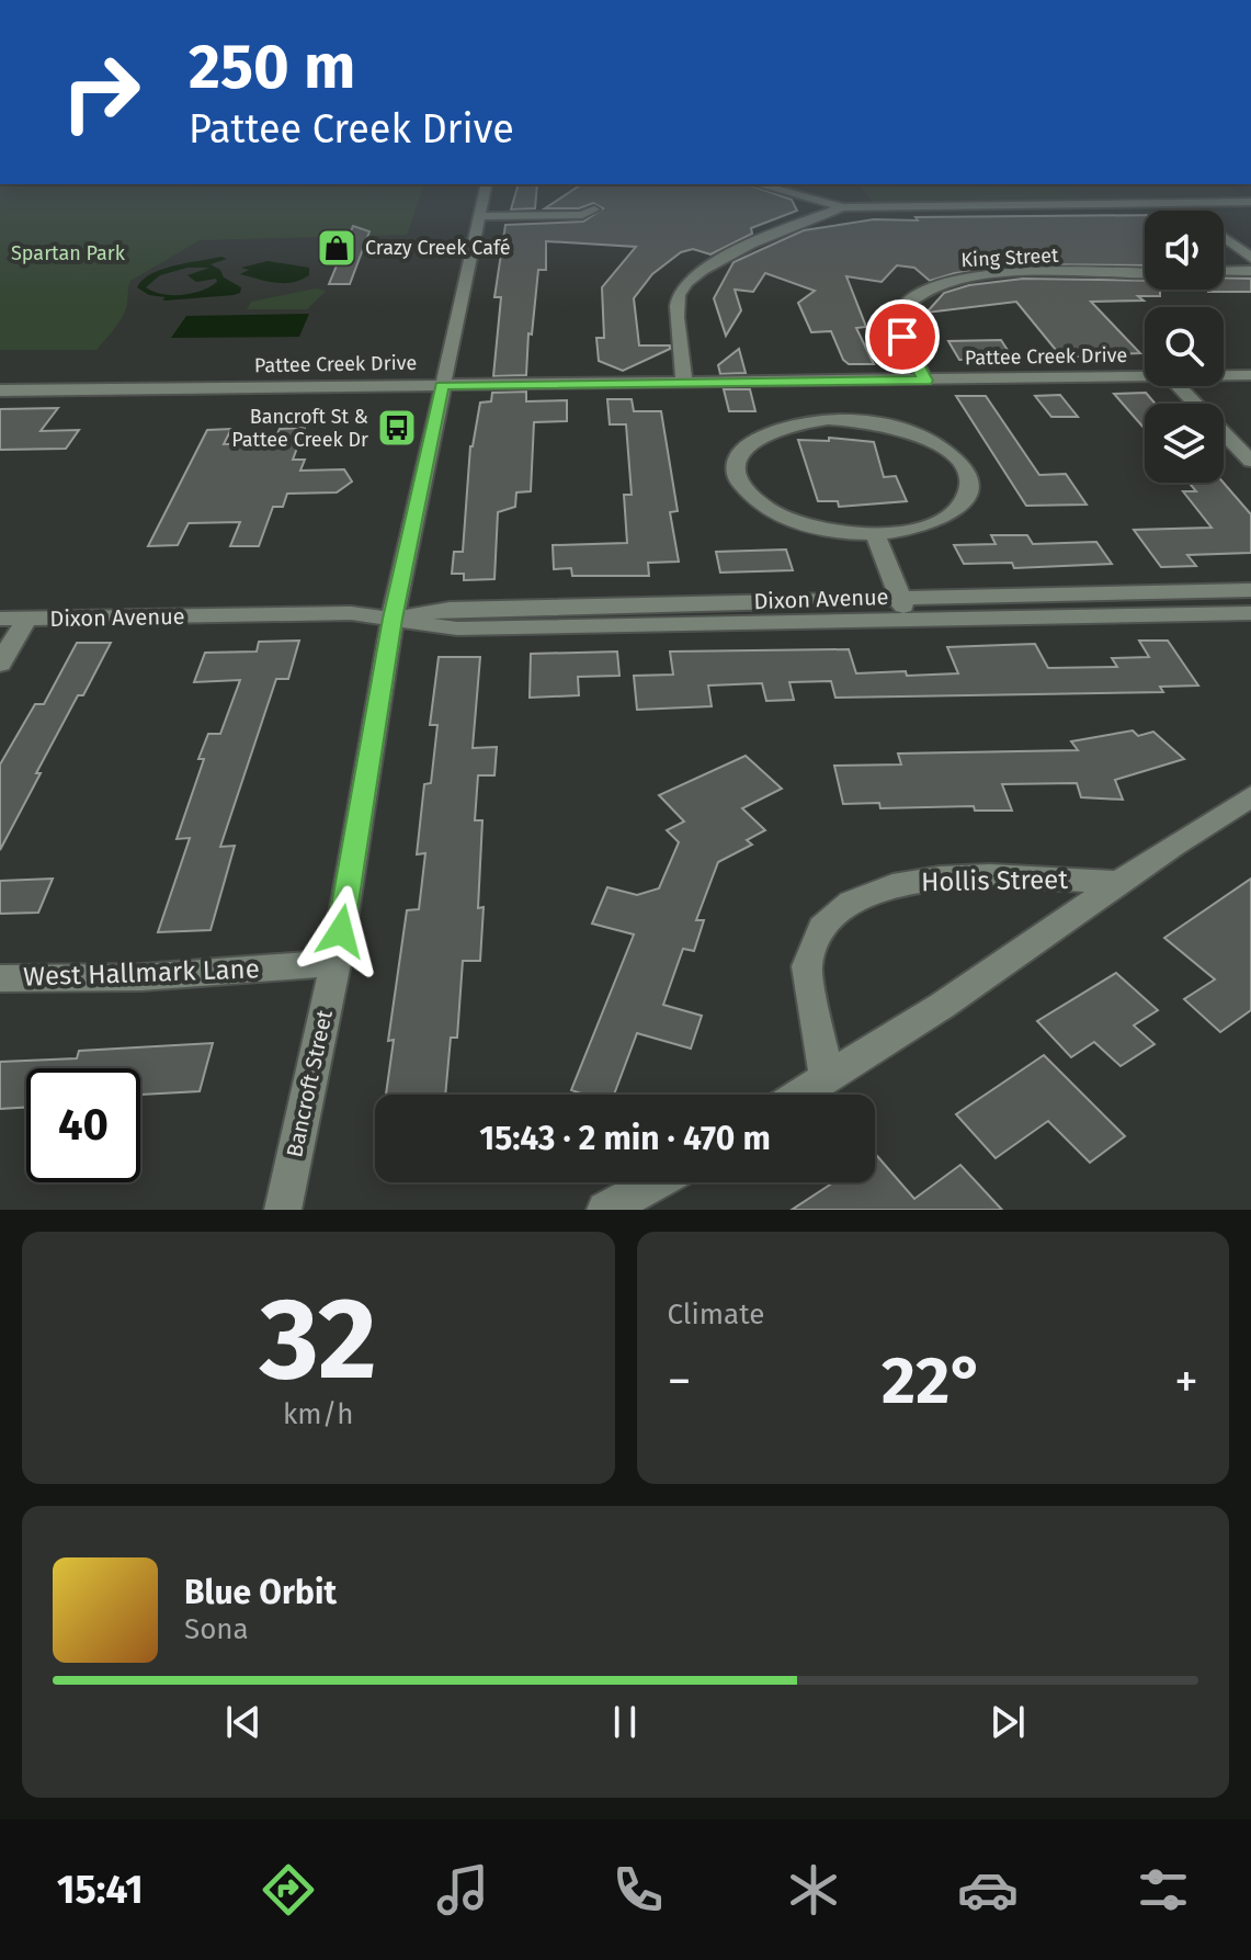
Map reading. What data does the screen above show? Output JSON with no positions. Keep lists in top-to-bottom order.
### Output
{
  "streets": {
    "street": [
      "King Street",
      "Pattee Creek Drive",
      "Dixon Avenue",
      "Hollis Street",
      "West Hallmark Lane",
      "Bancroft Street"
    ]
  },
  "crossings": [
    ["King Street", "Pattee Creek Drive"],
    ["Pattee Creek Drive", "Bancroft Street"],
    ["Dixon Avenue", "Bancroft Street"],
    ["West Hallmark Lane", "Bancroft Street"]
  ],
  "parks": ["Spartan Park"],
  "places": {
    "shop": ["Crazy Creek Café"],
    "bus stop": ["Bancroft St & Pattee Creek Dr"]
  },
  "page": {
    "turn": ["250 m", "Pattee Creek Drive"],
    "limit": "40",
    "trip": "15:43 · 2 min · 470 m",
    "tile": [
      ["32", "km/h"],
      "Climate"
    ],
    "heat": ["−", "22°", "+"],
    "song": ["Blue Orbit", "Sona"],
    "tabs": "15:41"
  }
}
